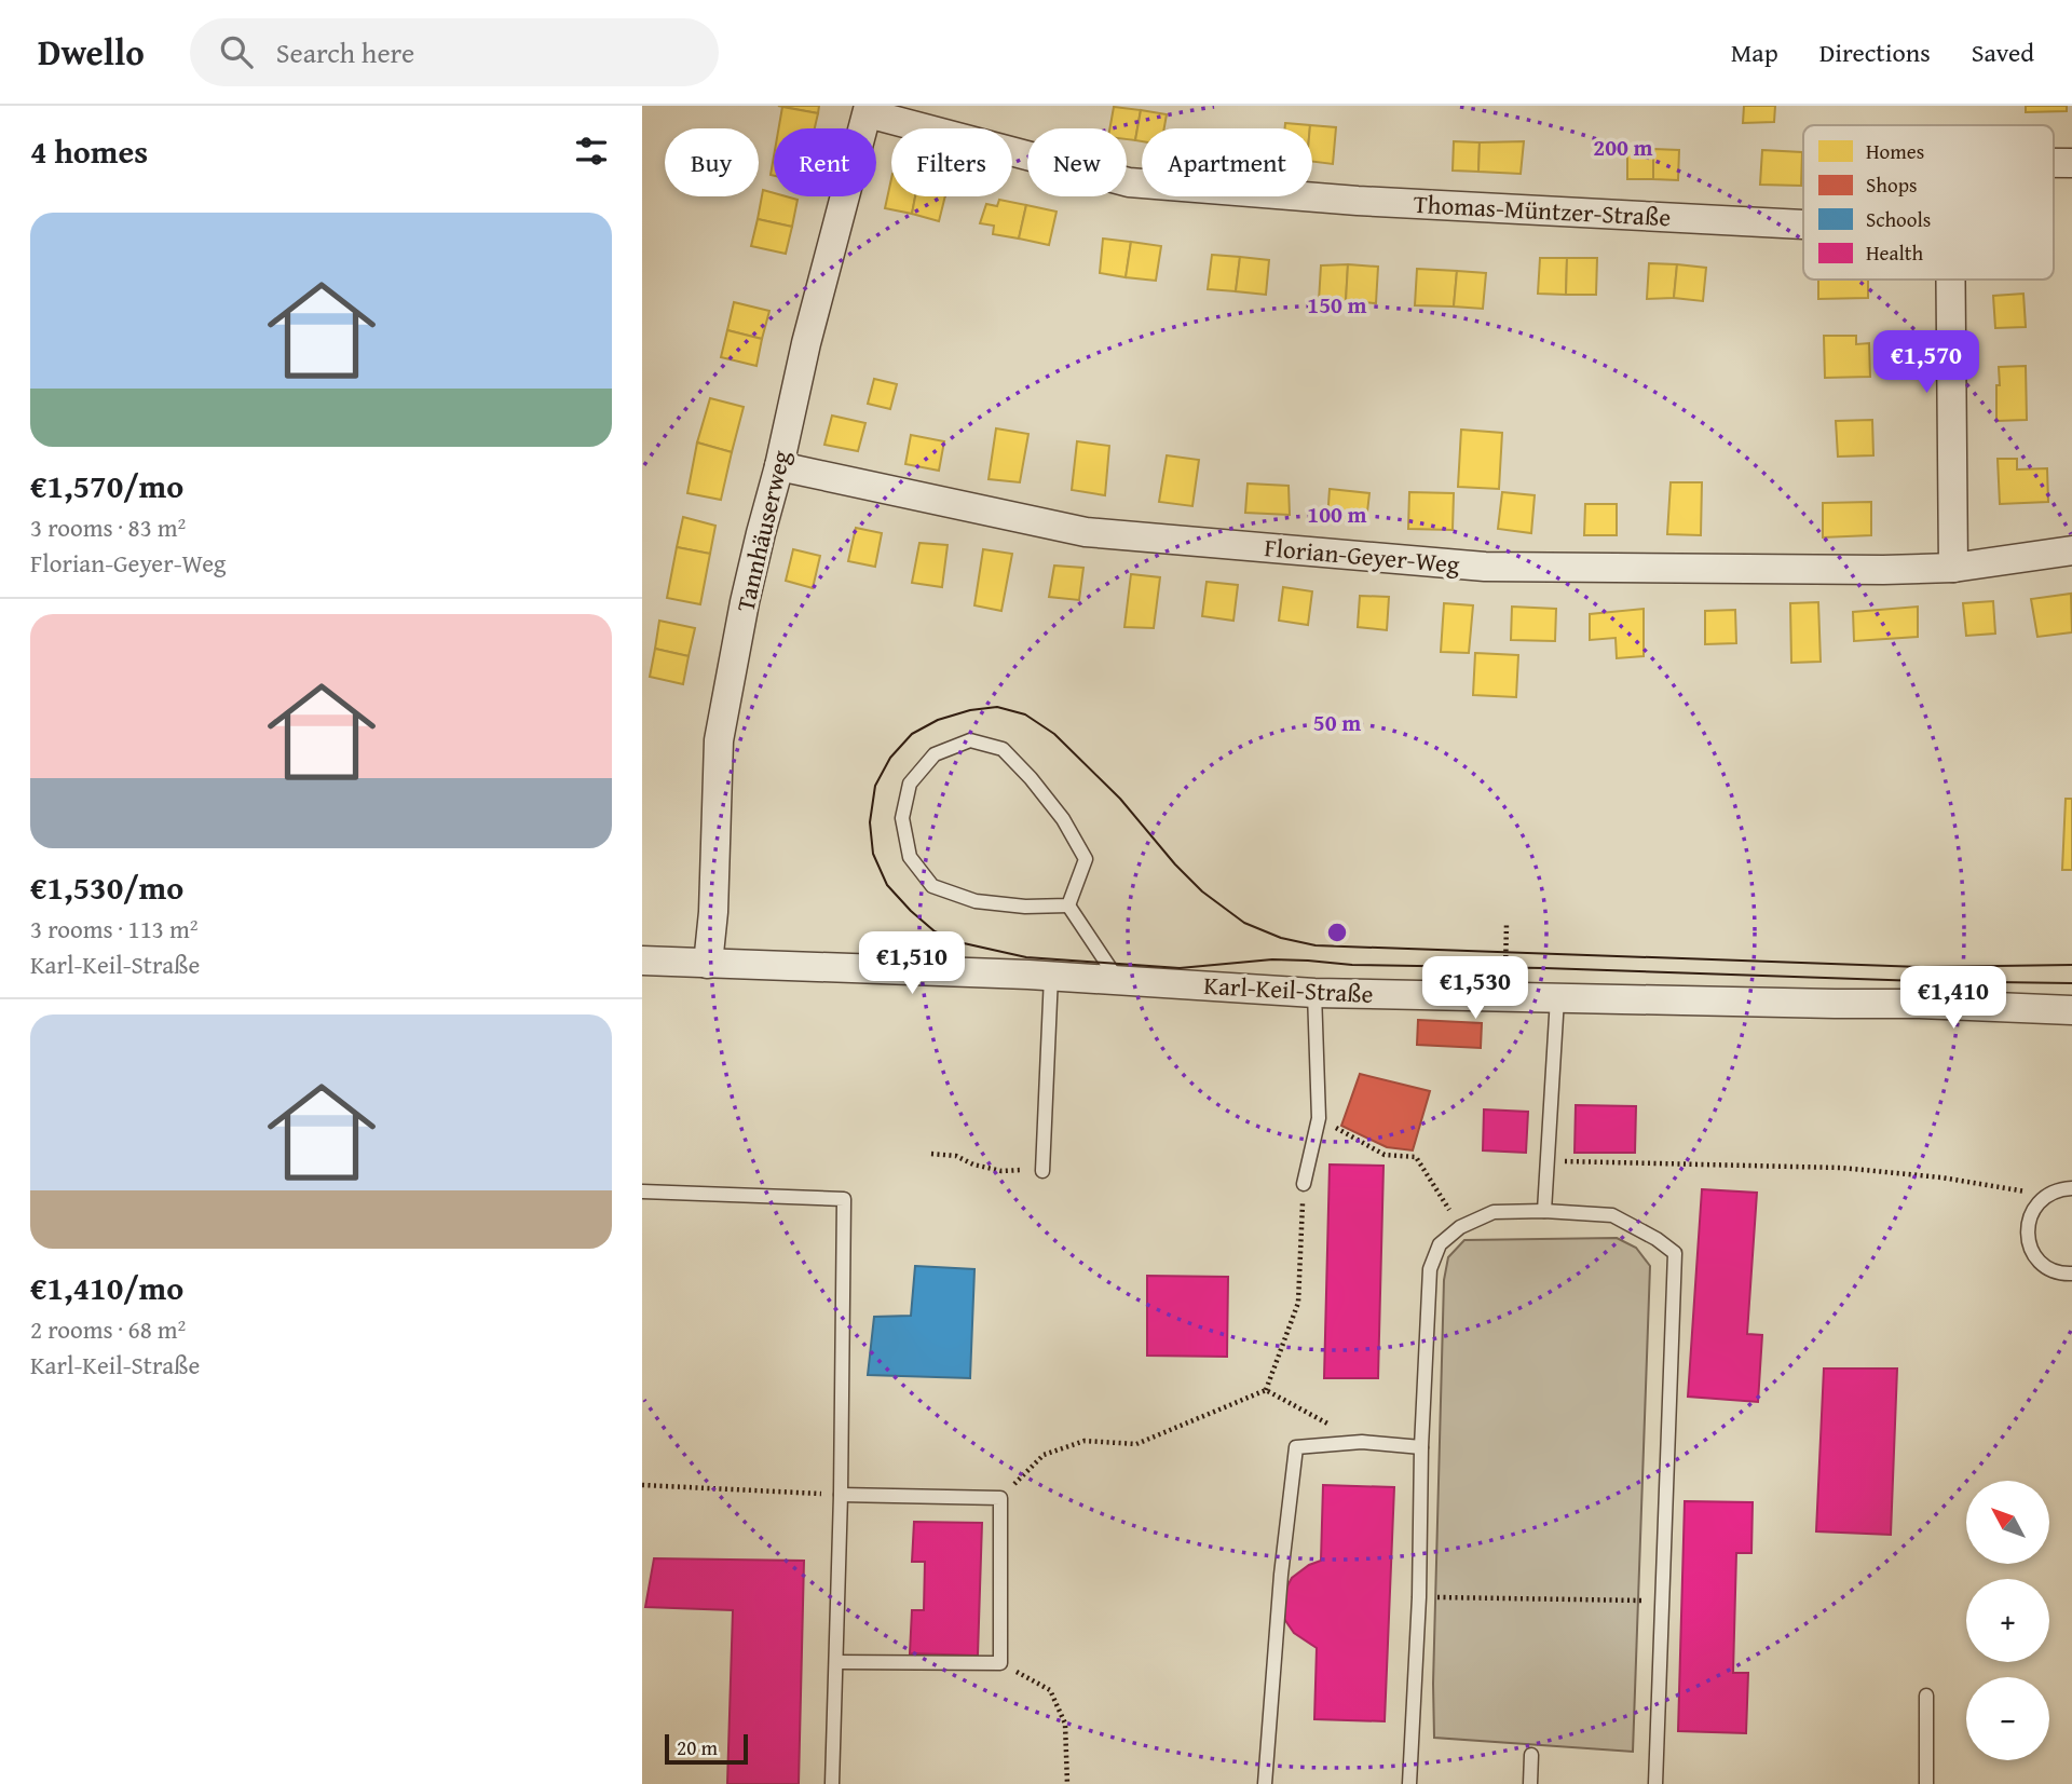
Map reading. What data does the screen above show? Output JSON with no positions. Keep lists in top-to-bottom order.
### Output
{
  "streets": {
    "street": [
      "Thomas-Müntzer-Straße",
      "Tannhäuserweg",
      "Florian-Geyer-Weg",
      "Karl-Keil-Straße"
    ]
  },
  "crossings": [
    ["Thomas-Müntzer-Straße", "Tannhäuserweg"],
    ["Tannhäuserweg", "Florian-Geyer-Weg"],
    ["Tannhäuserweg", "Karl-Keil-Straße"]
  ],
  "legend": [
    "Homes",
    "Shops",
    "Schools",
    "Health"
  ],
  "scale_bar": "20 m",
  "north": "top left",
  "page": {
    "header": "Dwello",
    "search": "Search here",
    "nav": ["Map", "Directions", "Saved"],
    "heading": "4 homes",
    "chip": [
      "Buy",
      "Rent",
      "Filters",
      "New",
      "Apartment"
    ],
    "list": [
      {
        "name": "€1,570/mo",
        "note": "3 rooms · 83 m² · Florian-Geyer-Weg"
      },
      {
        "name": "€1,530/mo",
        "note": "3 rooms · 113 m² · Karl-Keil-Straße"
      },
      {
        "name": "€1,410/mo",
        "note": "2 rooms · 68 m² · Karl-Keil-Straße"
      }
    ],
    "price": [
      "€1,570",
      "€1,510",
      "€1,530",
      "€1,410"
    ],
    "map_buttons": ["+", "−"],
    "scale": "20 m"
  },
  "rings": [
    "200 m",
    "150 m",
    "100 m",
    "50 m"
  ]
}
